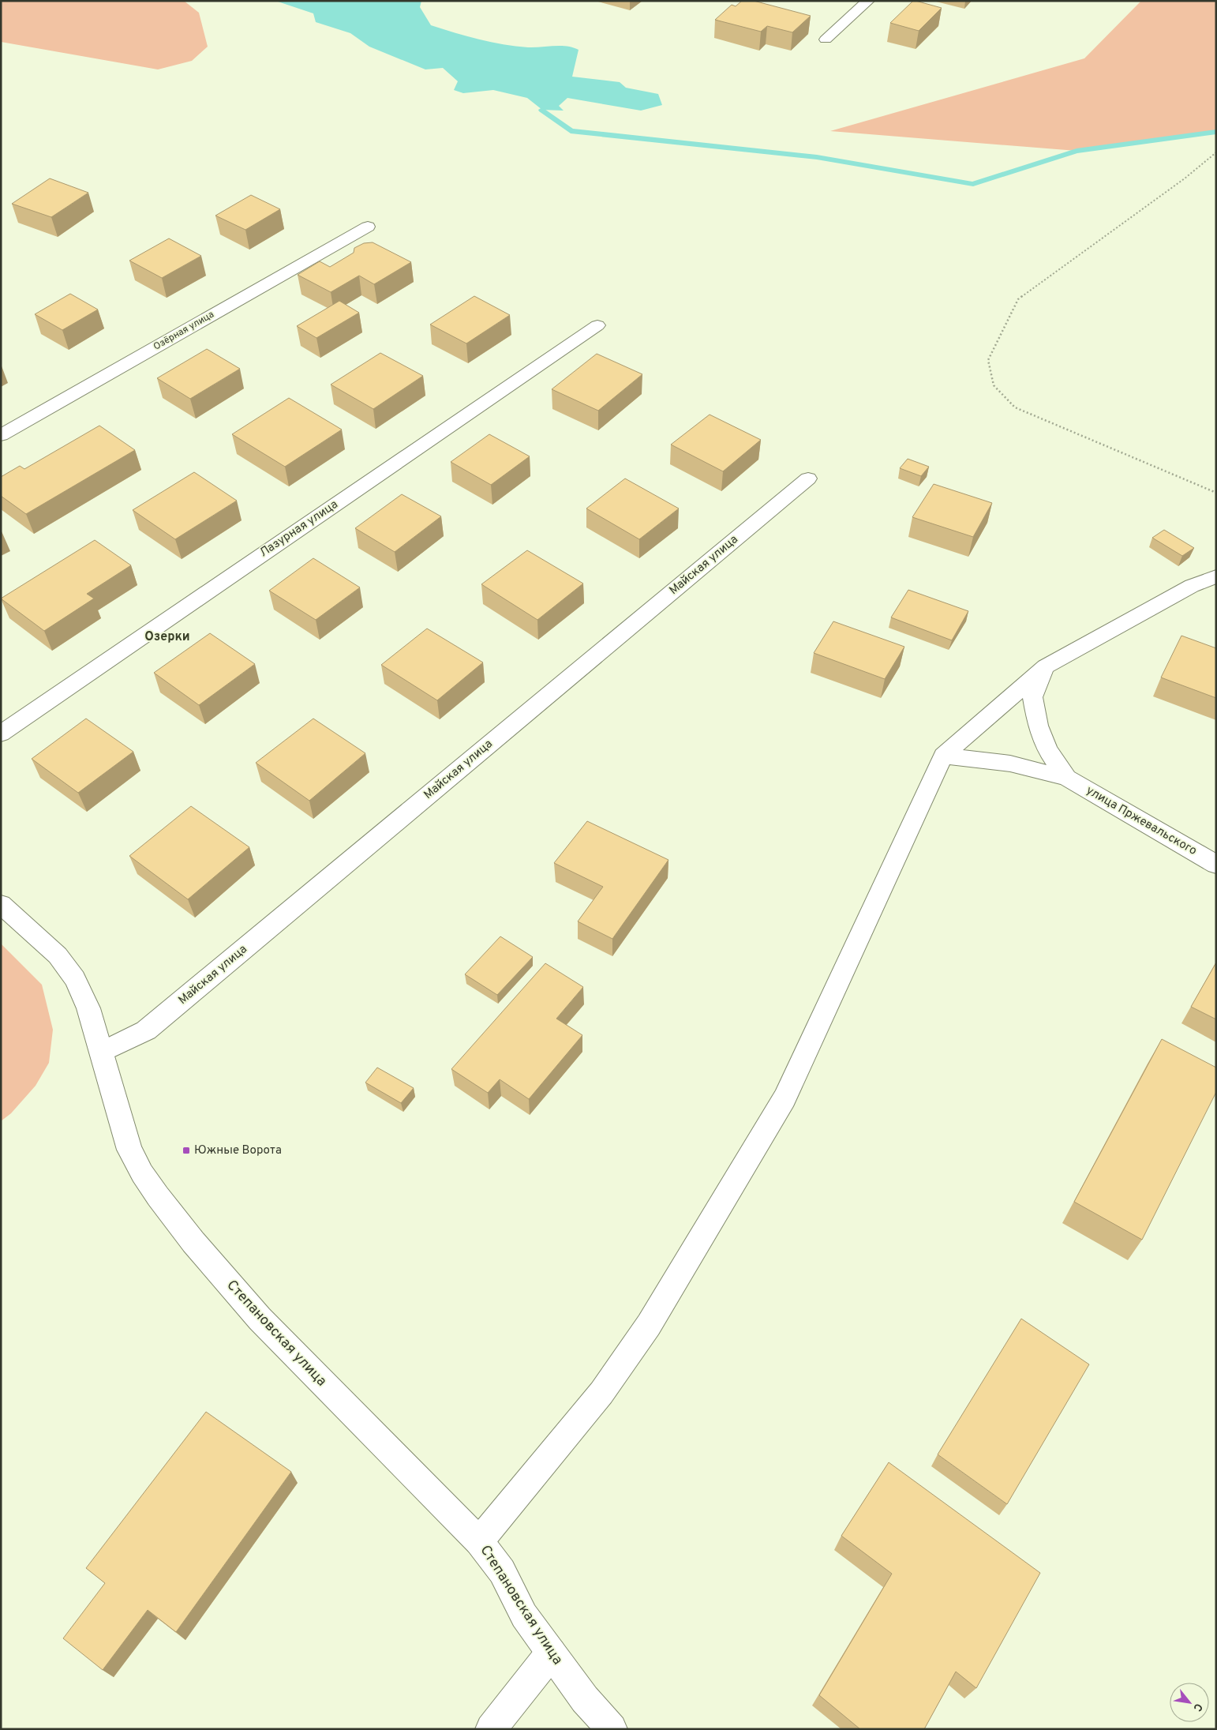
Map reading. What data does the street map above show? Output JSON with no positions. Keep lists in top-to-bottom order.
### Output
{
  "streets": {
    "street": [
      "Озёрная улица",
      "Лазурная улица",
      "Майская улица",
      "улица Пржевальского",
      "Степановская улица"
    ]
  },
  "crossings": [
    ["Майская улица", "Степановская улица"]
  ],
  "districts": ["Озерки"],
  "places": {
    "transit": ["Южные Ворота"]
  },
  "north": "bottom right"
}
